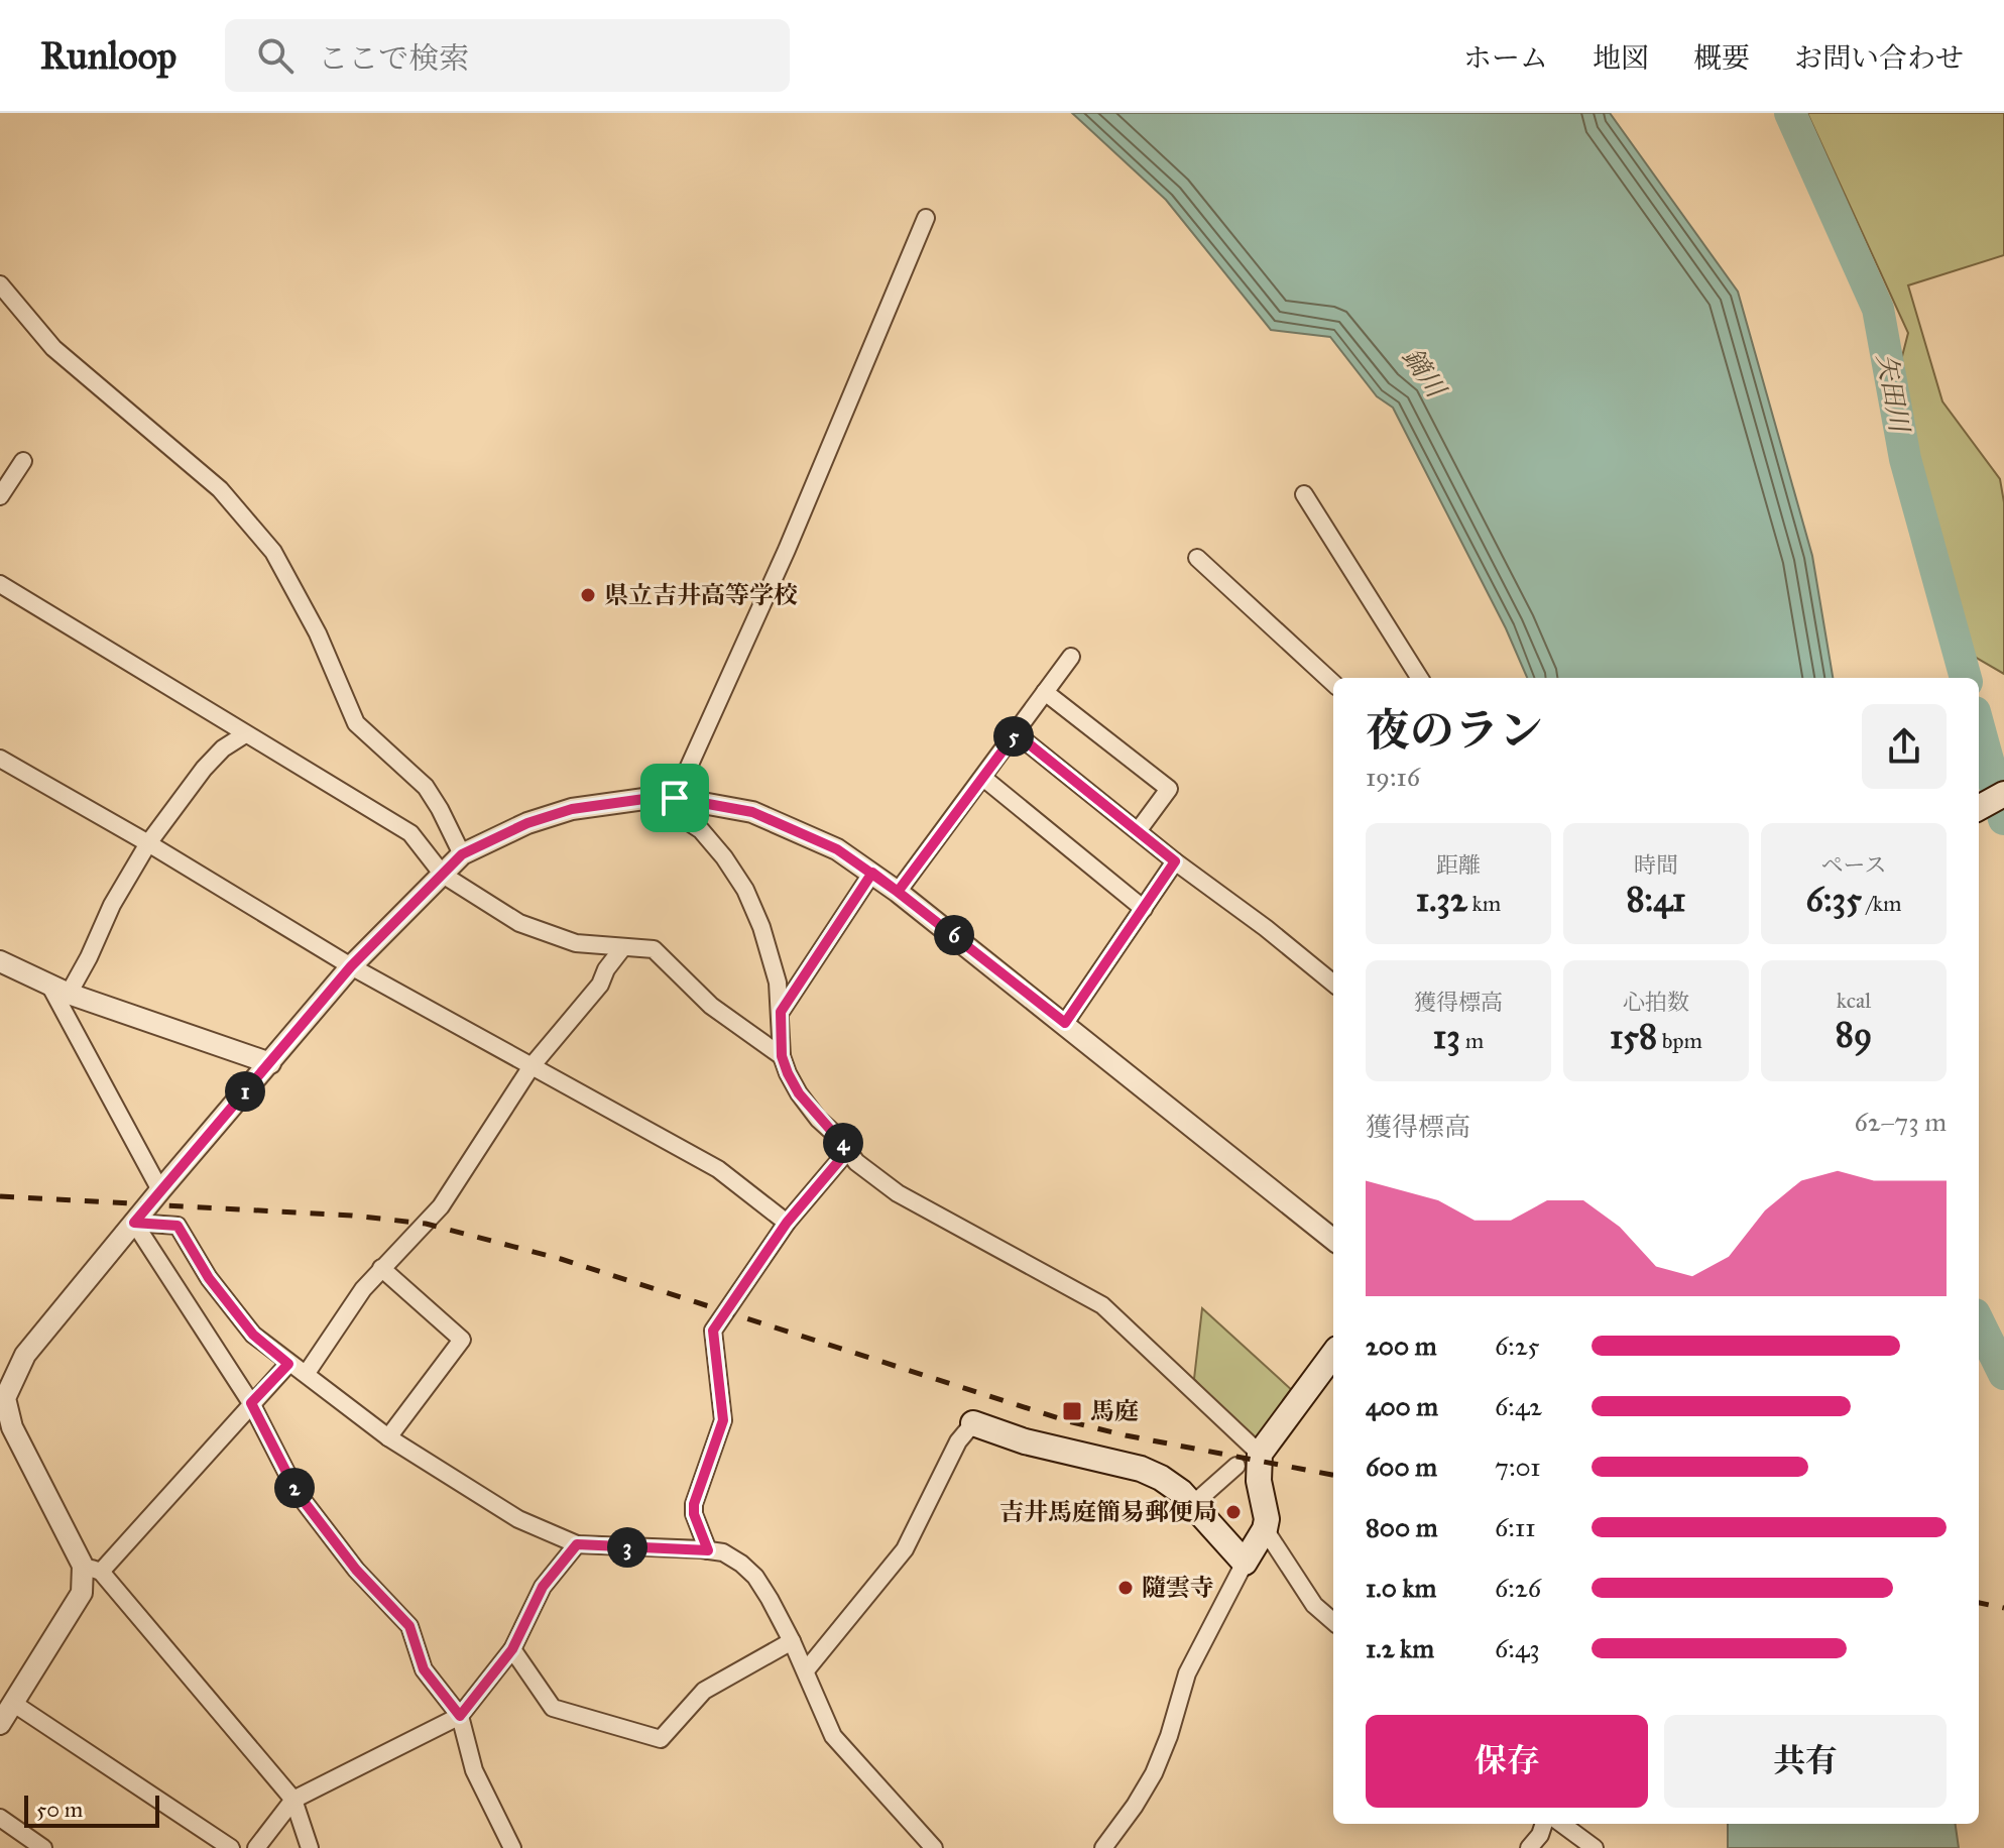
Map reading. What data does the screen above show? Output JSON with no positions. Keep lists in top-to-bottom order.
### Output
{
  "water": ["鏑川", "矢田川"],
  "places": {
    "other": ["県立吉井高等学校", "吉井馬庭簡易郵便局", "隨雲寺"],
    "transit": ["馬庭"]
  },
  "scale_bar": "50 m",
  "page": {
    "header": "Runloop",
    "search": "ここで検索",
    "nav": [
      "ホーム",
      "地図",
      "概要",
      "お問い合わせ"
    ],
    "heading": ["夜のラン", "19:16"],
    "pins": [
      "5",
      "6",
      "1",
      "4",
      "2",
      "3"
    ],
    "stats": [
      ["距離", "1.32 km"],
      ["時間", "8:41"],
      ["ペース", "6:35 /km"],
      ["獲得標高", "13 m"],
      ["心拍数", "158 bpm"],
      ["kcal", "89"]
    ],
    "chart": ["獲得標高", "62–73 m"],
    "list": [
      {
        "name": "200 m",
        "note": "6:25"
      },
      {
        "name": "400 m",
        "note": "6:42"
      },
      {
        "name": "600 m",
        "note": "7:01"
      },
      {
        "name": "800 m",
        "note": "6:11"
      },
      {
        "name": "1.0 km",
        "note": "6:26"
      },
      {
        "name": "1.2 km",
        "note": "6:43"
      }
    ],
    "buttons": ["保存", "共有"],
    "scale": "50 m"
  }
}
